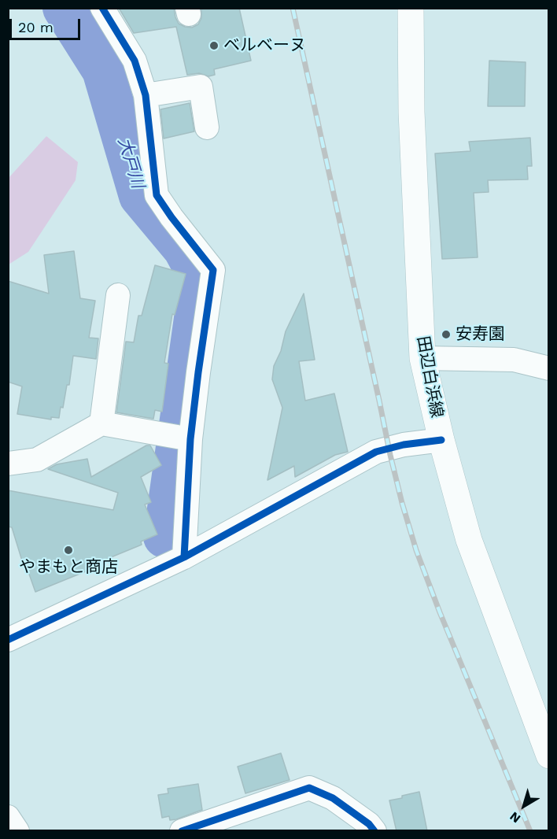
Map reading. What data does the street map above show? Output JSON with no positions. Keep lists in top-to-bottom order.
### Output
{
  "streets": {
    "main road": ["田辺白浜線"]
  },
  "water": ["大戸川"],
  "places": ["ベルベーヌ", "安寿園", "やまもと商店"],
  "scale_bar": "20 m",
  "north": "bottom left"
}
